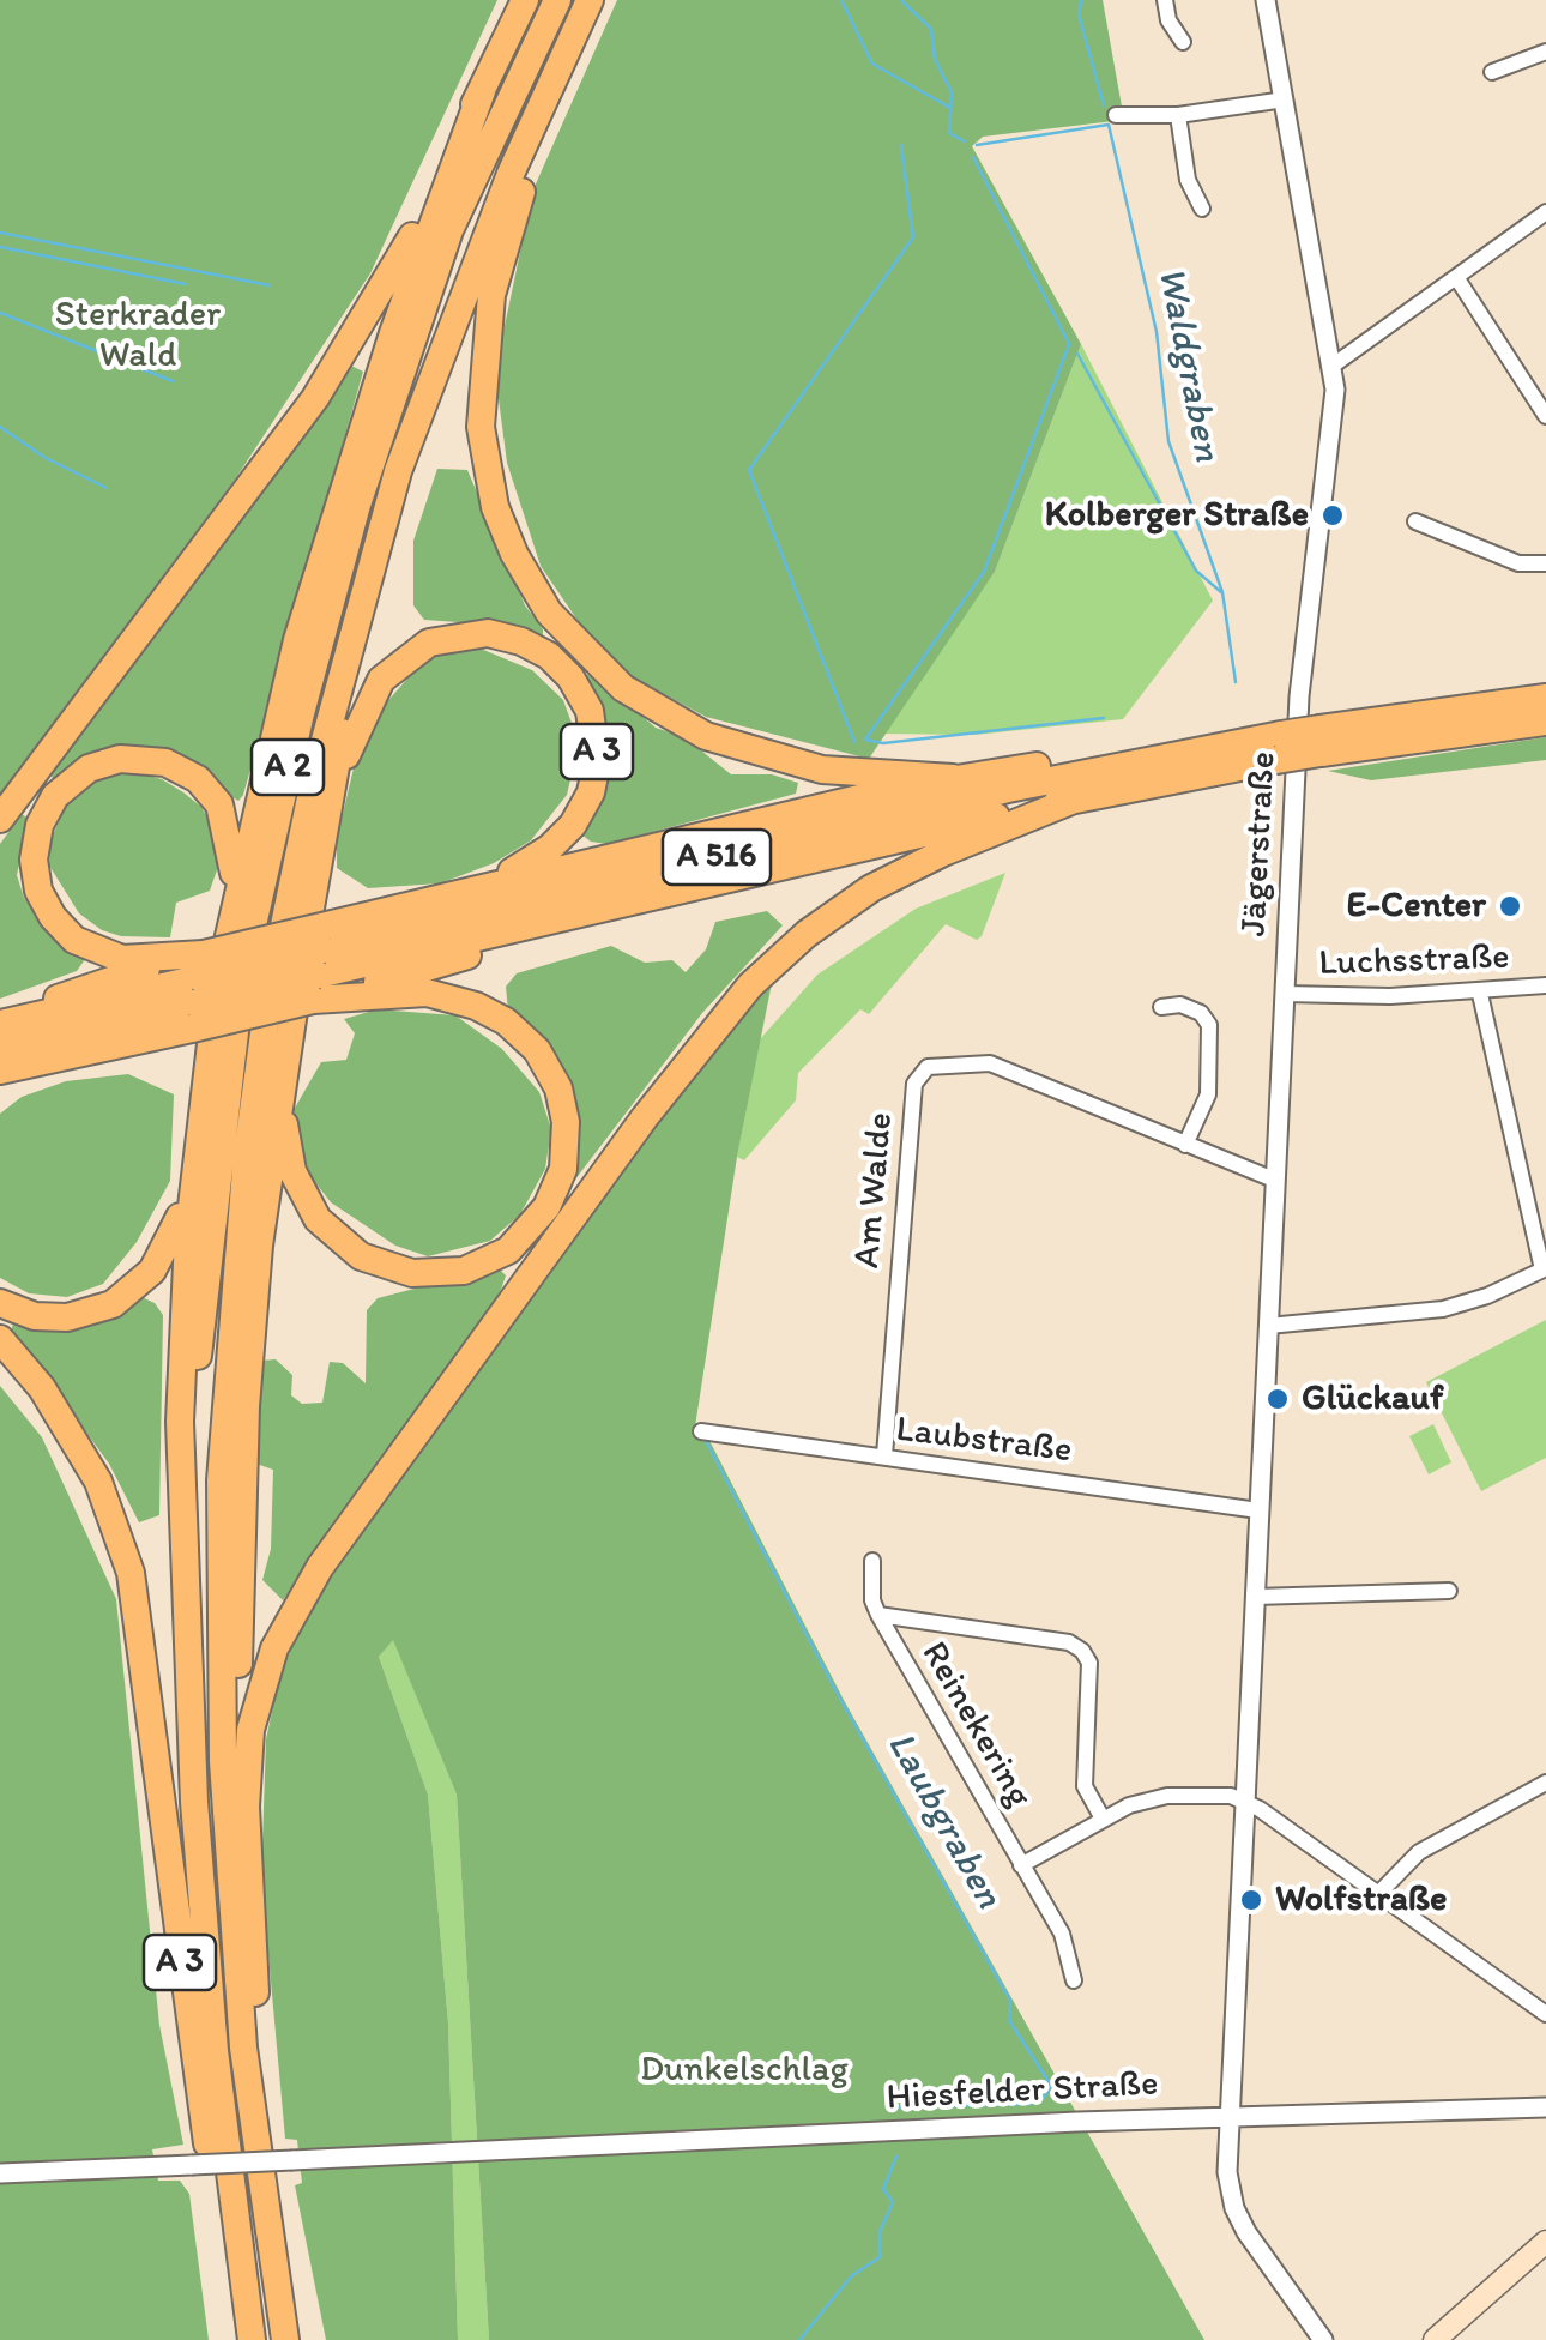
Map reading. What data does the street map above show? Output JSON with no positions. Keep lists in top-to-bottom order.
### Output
{
  "streets": {
    "highway": ["A 3", "A 2", "A 516"],
    "street": [
      "Jägerstraße",
      "Luchsstraße",
      "Am Walde",
      "Laubstraße",
      "Reinekering",
      "Hiesfelder Straße"
    ]
  },
  "crossings": [
    ["A 3", "A 2"],
    ["A 3", "A 516"],
    ["Jägerstraße", "Luchsstraße"],
    ["Jägerstraße", "Am Walde"],
    ["Jägerstraße", "Laubstraße"],
    ["Jägerstraße", "Reinekering"],
    ["Am Walde", "Laubstraße"]
  ],
  "water": ["Waldgraben", "Laubgraben"],
  "parks": ["Sterkrader Wald", "Dunkelschlag"],
  "places": [
    "Kolberger Straße",
    "E-Center",
    "Glückauf",
    "Wolfstraße"
  ]
}
